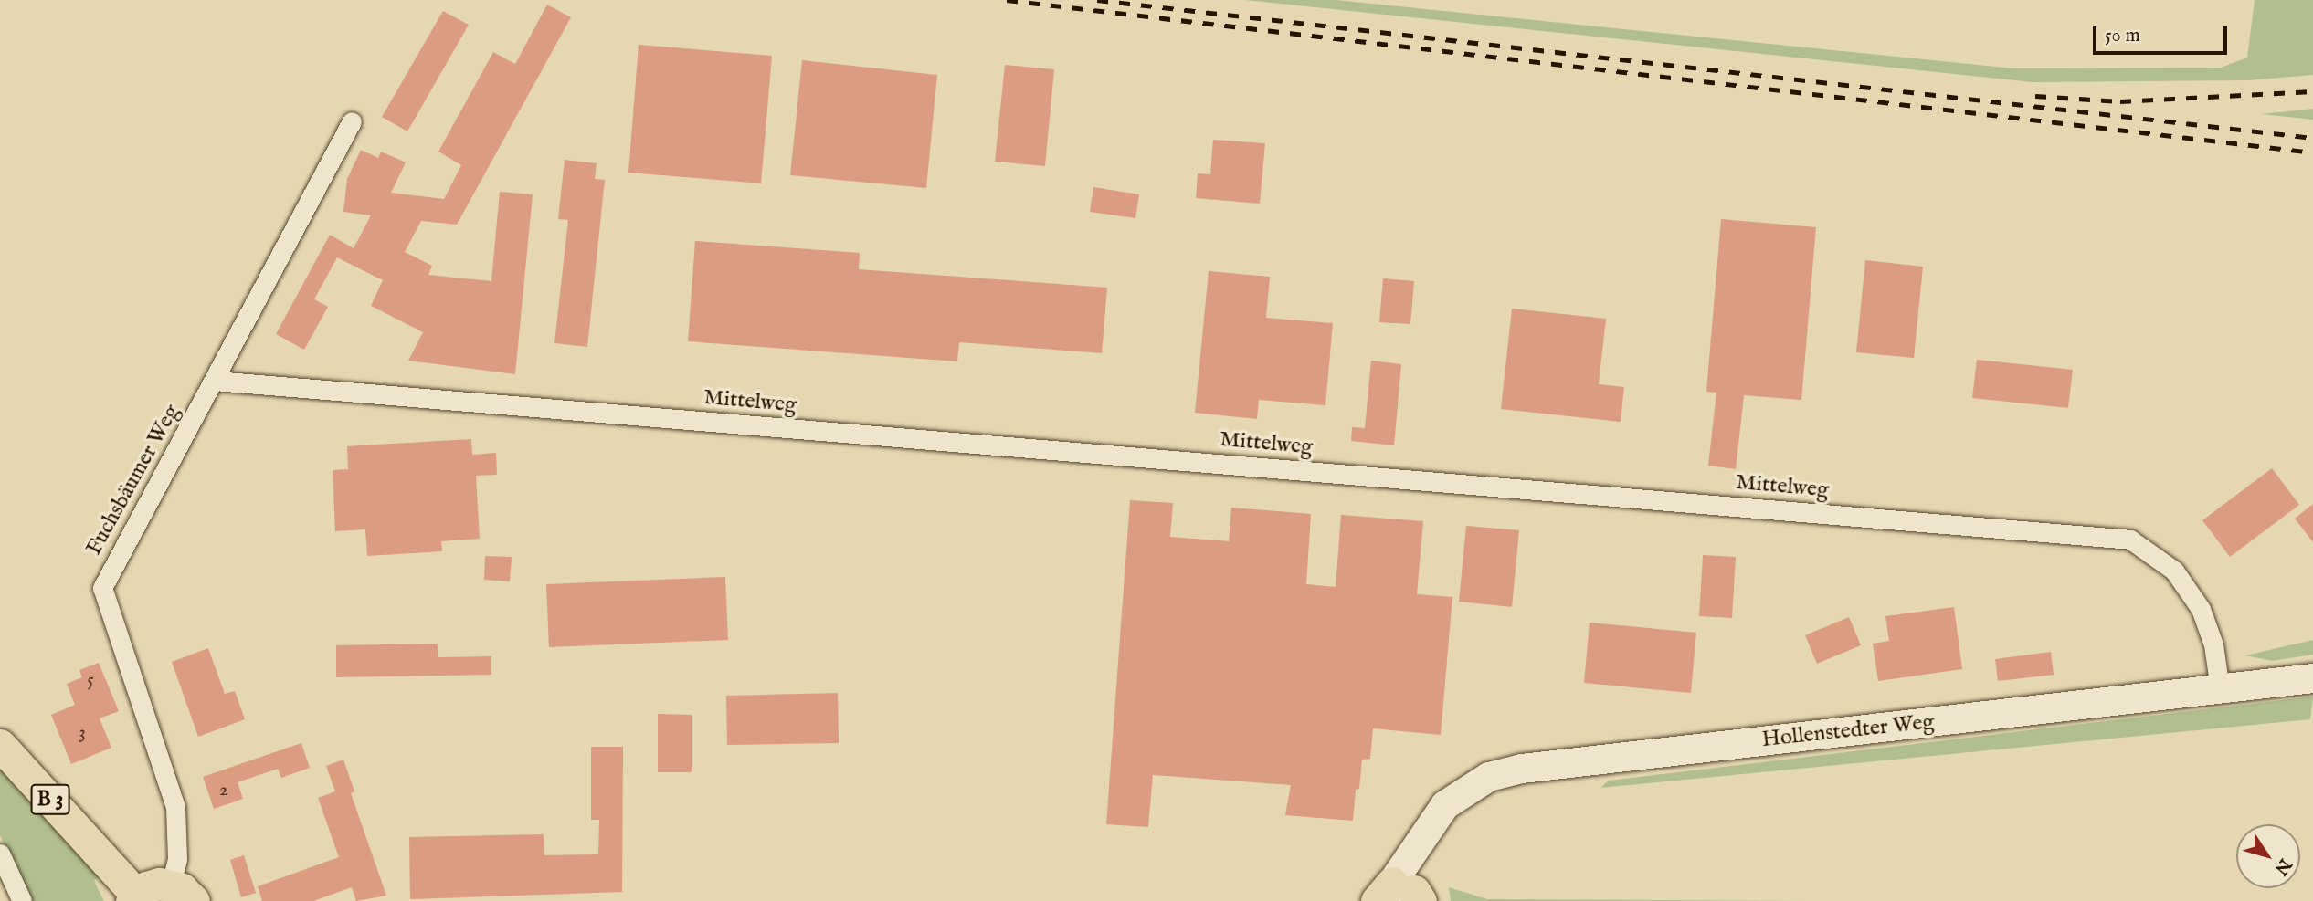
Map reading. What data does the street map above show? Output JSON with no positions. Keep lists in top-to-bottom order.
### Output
{
  "streets": {
    "main road": ["Hollenstedter Weg", "B 3"],
    "street": ["Mittelweg", "Fuchsbäumer Weg"]
  },
  "crossings": [
    ["Mittelweg", "Fuchsbäumer Weg"],
    ["Mittelweg", "Hollenstedter Weg"]
  ],
  "house_numbers": ["5", "3", "2"],
  "scale_bar": "50 m",
  "north": "bottom right"
}
